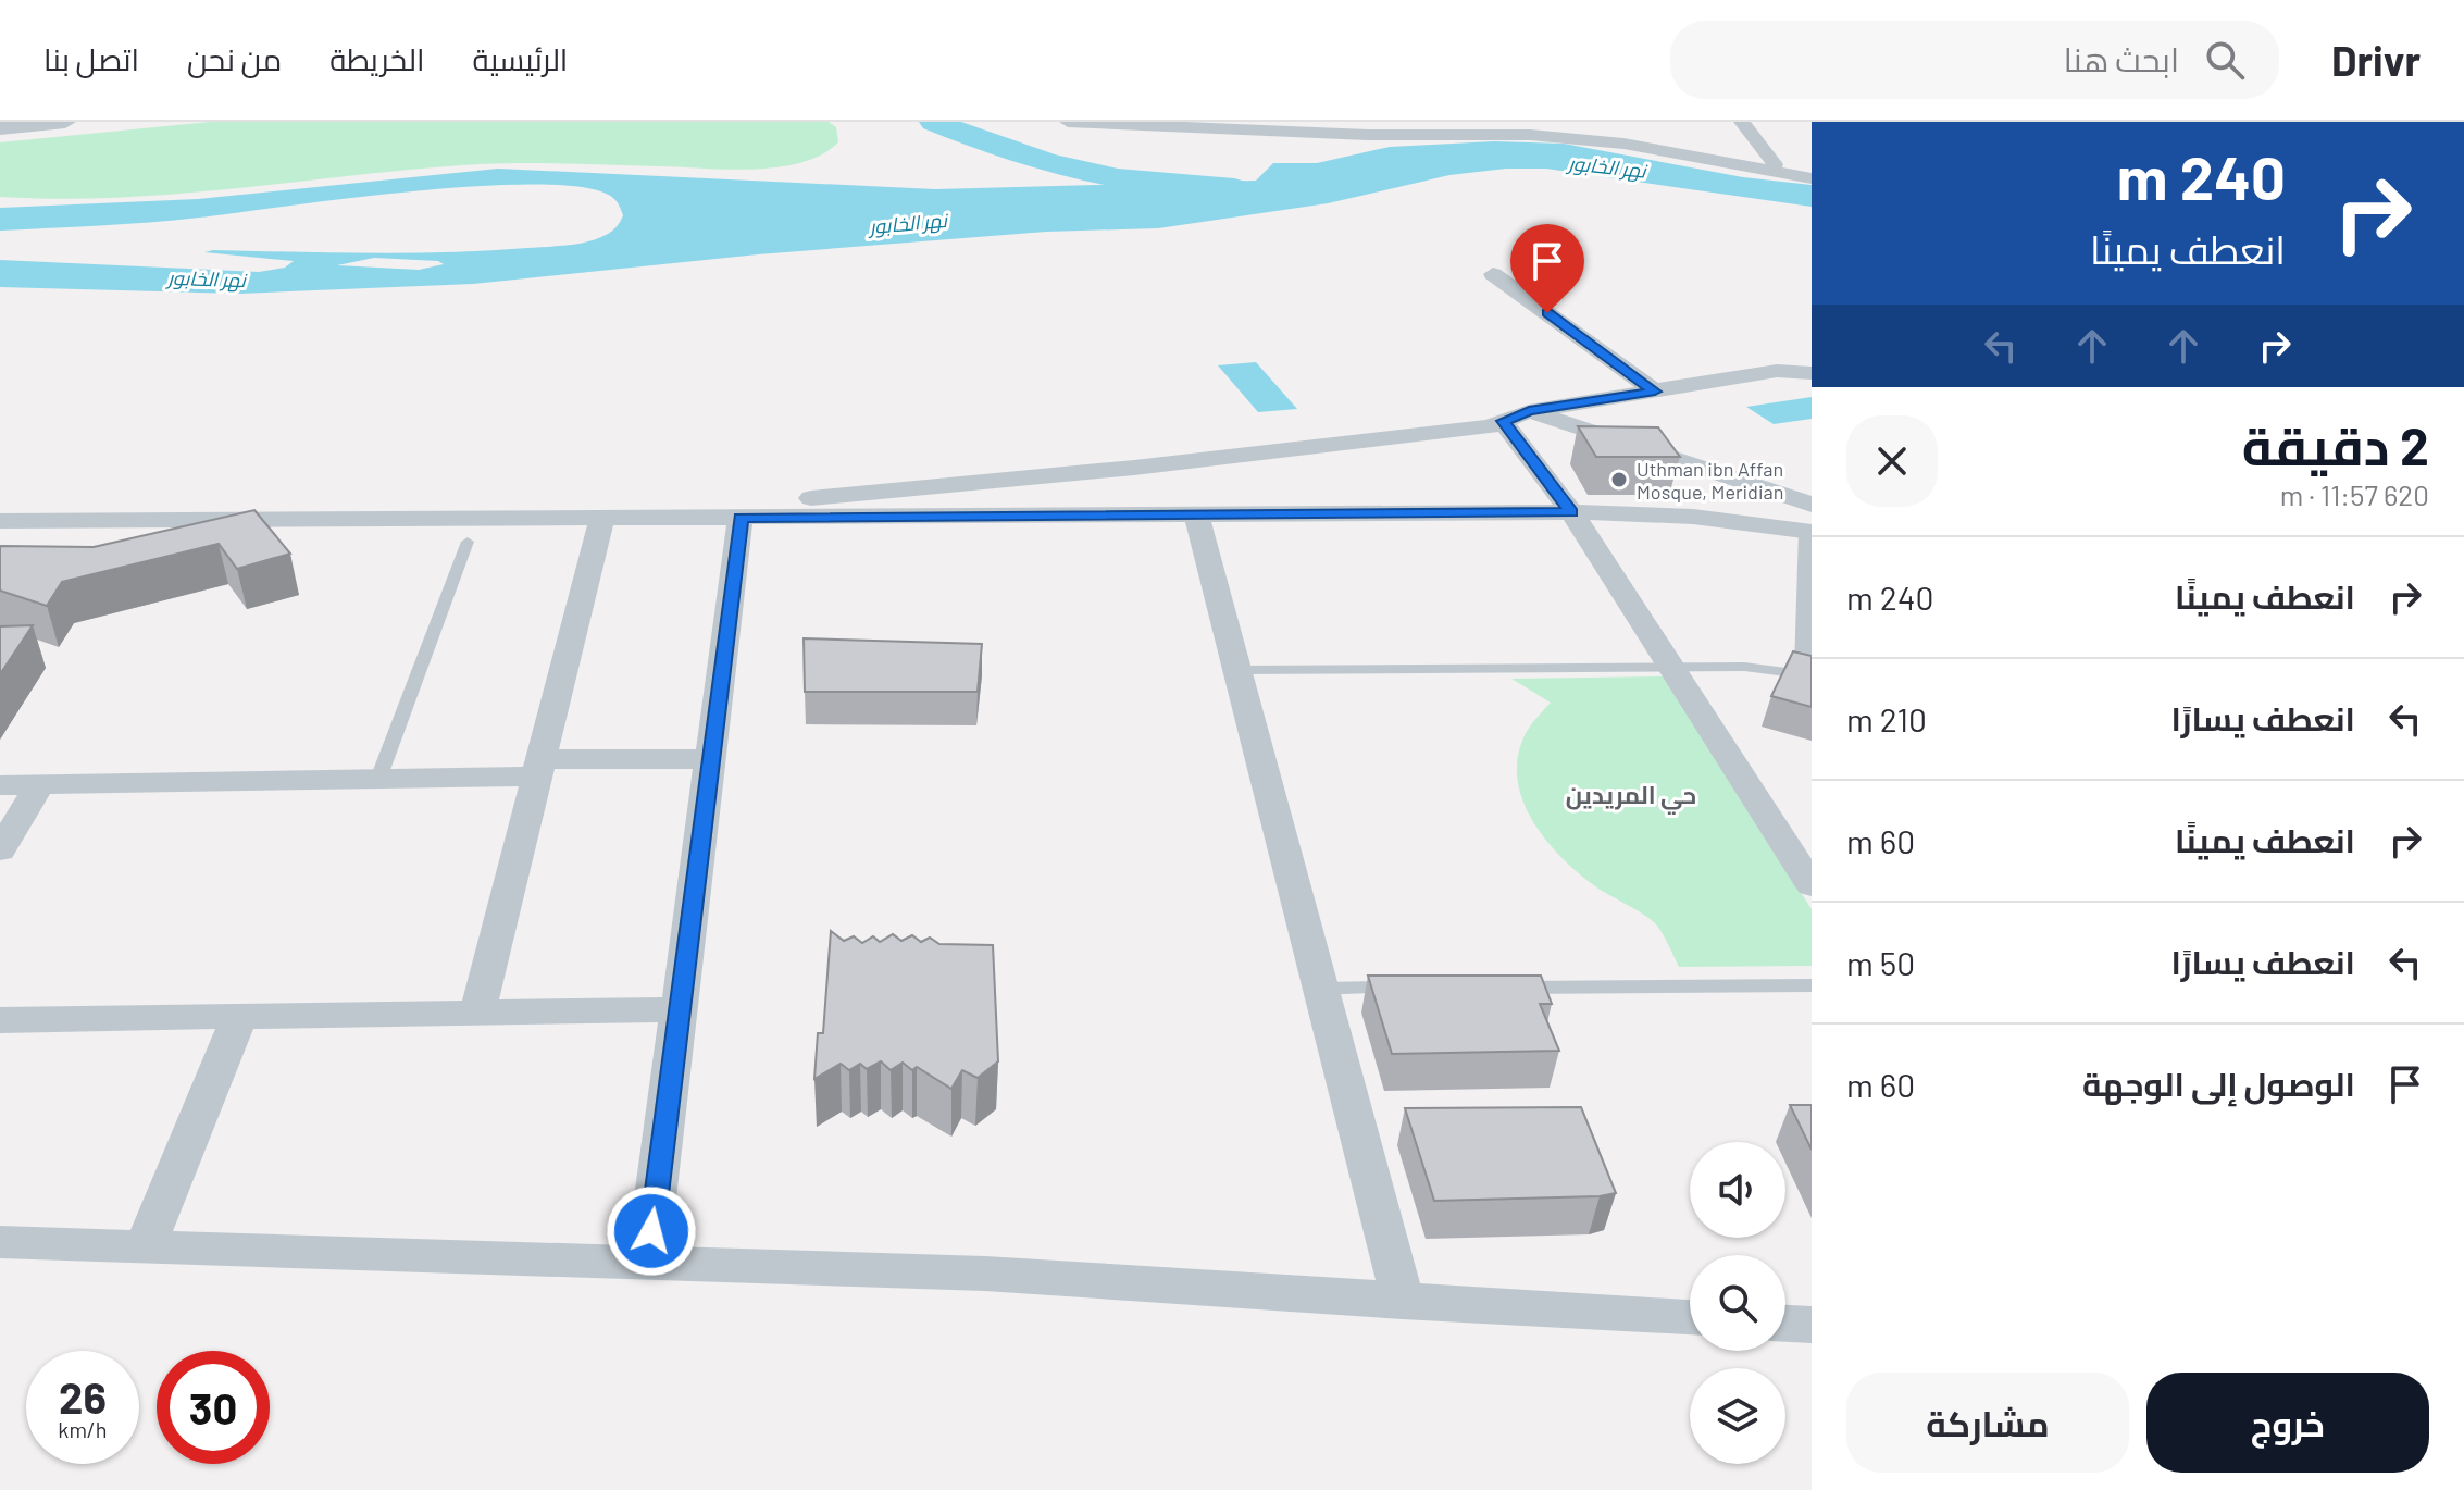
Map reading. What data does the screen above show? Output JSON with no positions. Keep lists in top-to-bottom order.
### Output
{
  "districts": ["حي المريدين"],
  "water": ["نهر الخابور"],
  "places": ["Uthman ibn Affan Mosque, Meridian"],
  "page": {
    "header": "Drivr",
    "search": "ابحث هنا",
    "nav": [
      "الرئيسية",
      "الخريطة",
      "من نحن",
      "اتصل بنا"
    ],
    "turn": ["240 m", "انعطف يمينًا"],
    "heading": ["2 دقيقة", "620 m · 11:57"],
    "list": [
      {
        "name": "انعطف يمينًا",
        "value": "240 m"
      },
      {
        "name": "انعطف يسارًا",
        "value": "210 m"
      },
      {
        "name": "انعطف يمينًا",
        "value": "60 m"
      },
      {
        "name": "انعطف يسارًا",
        "value": "50 m"
      },
      {
        "name": "الوصول إلى الوجهة",
        "value": "60 m"
      }
    ],
    "speed": "26 km/h",
    "limit": "30",
    "buttons": ["خروج", "مشاركة"]
  }
}
